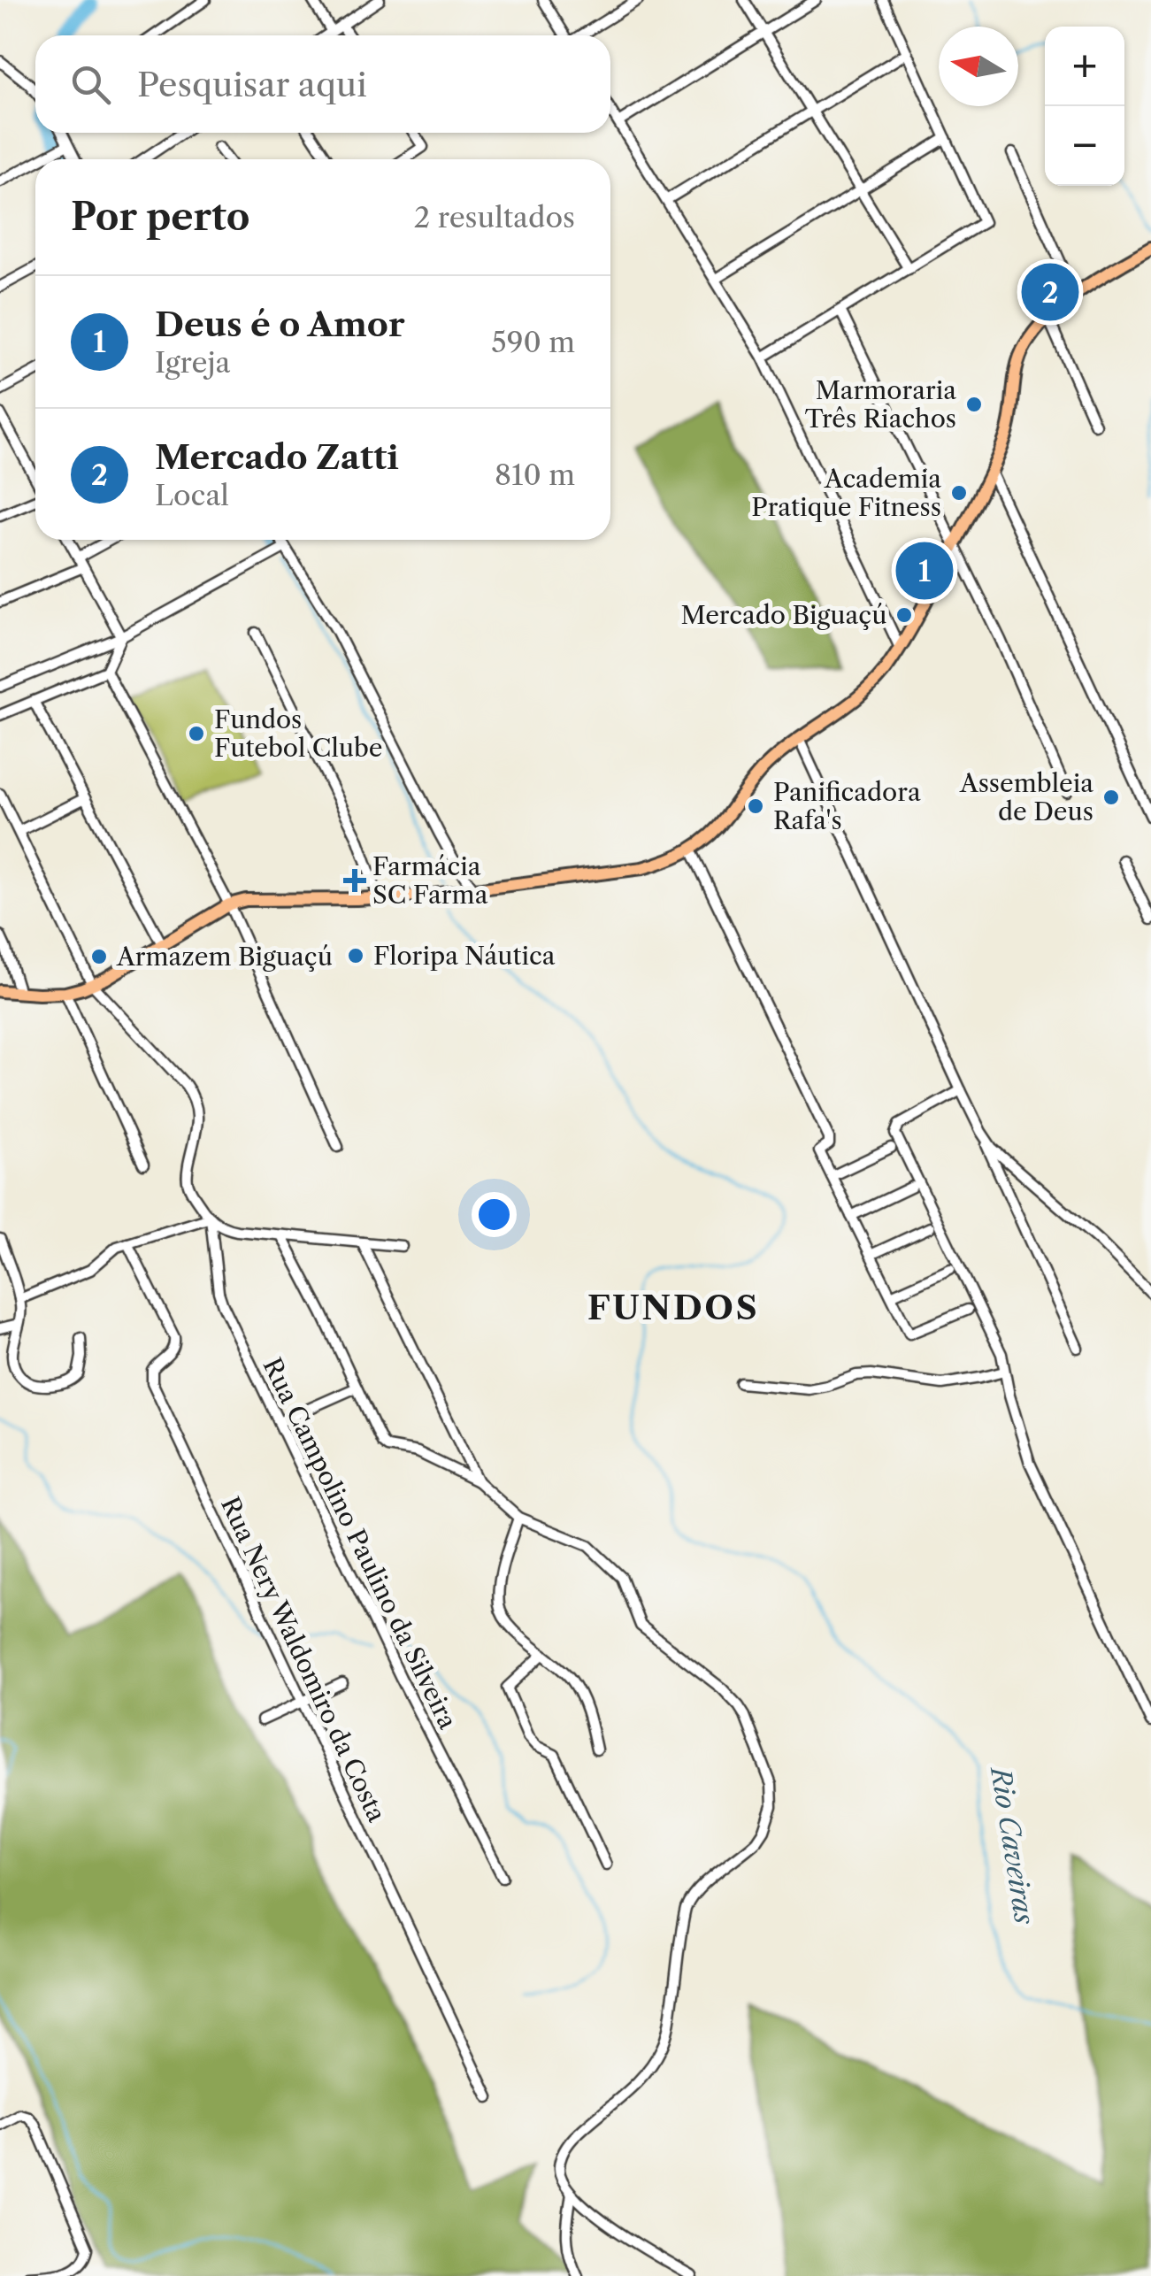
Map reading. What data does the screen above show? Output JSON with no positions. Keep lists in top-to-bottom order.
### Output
{
  "streets": {
    "street": ["Rua Campolino Paulino da Silveira", "Rua Nery Waldomiro da Costa"]
  },
  "districts": ["FUNDOS"],
  "water": ["Rio Caveiras"],
  "places": {
    "other": [
      "Marmoraria Três Riachos",
      "Academia Pratique Fitness",
      "Mercado Biguaçú",
      "Fundos Futebol Clube",
      "Assembleia de Deus",
      "Panificadora Rafa's",
      "Floripa Náutica",
      "Armazem Biguaçú"
    ],
    "health": ["Farmácia SC Farma"]
  },
  "north": "left",
  "page": {
    "map_buttons": ["+", "−"],
    "search": "Pesquisar aqui",
    "heading": ["Por perto", "2 resultados"],
    "pins": ["2", "1"],
    "list": [
      {
        "mark": "1",
        "name": "Deus é o Amor",
        "note": "Igreja",
        "value": "590 m"
      },
      {
        "mark": "2",
        "name": "Mercado Zatti",
        "note": "Local",
        "value": "810 m"
      }
    ]
  }
}
